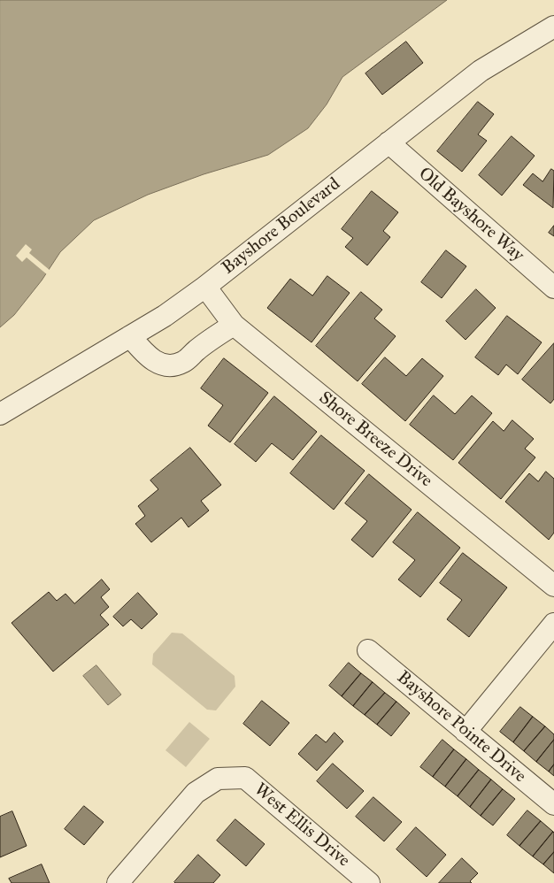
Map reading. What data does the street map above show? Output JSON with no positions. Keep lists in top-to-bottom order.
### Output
{
  "streets": {
    "street": [
      "Old Bayshore Way",
      "Bayshore Boulevard",
      "Shore Breeze Drive",
      "Bayshore Pointe Drive",
      "West Ellis Drive"
    ]
  },
  "crossings": [
    ["Old Bayshore Way", "Bayshore Boulevard"],
    ["Bayshore Boulevard", "Shore Breeze Drive"]
  ]
}
